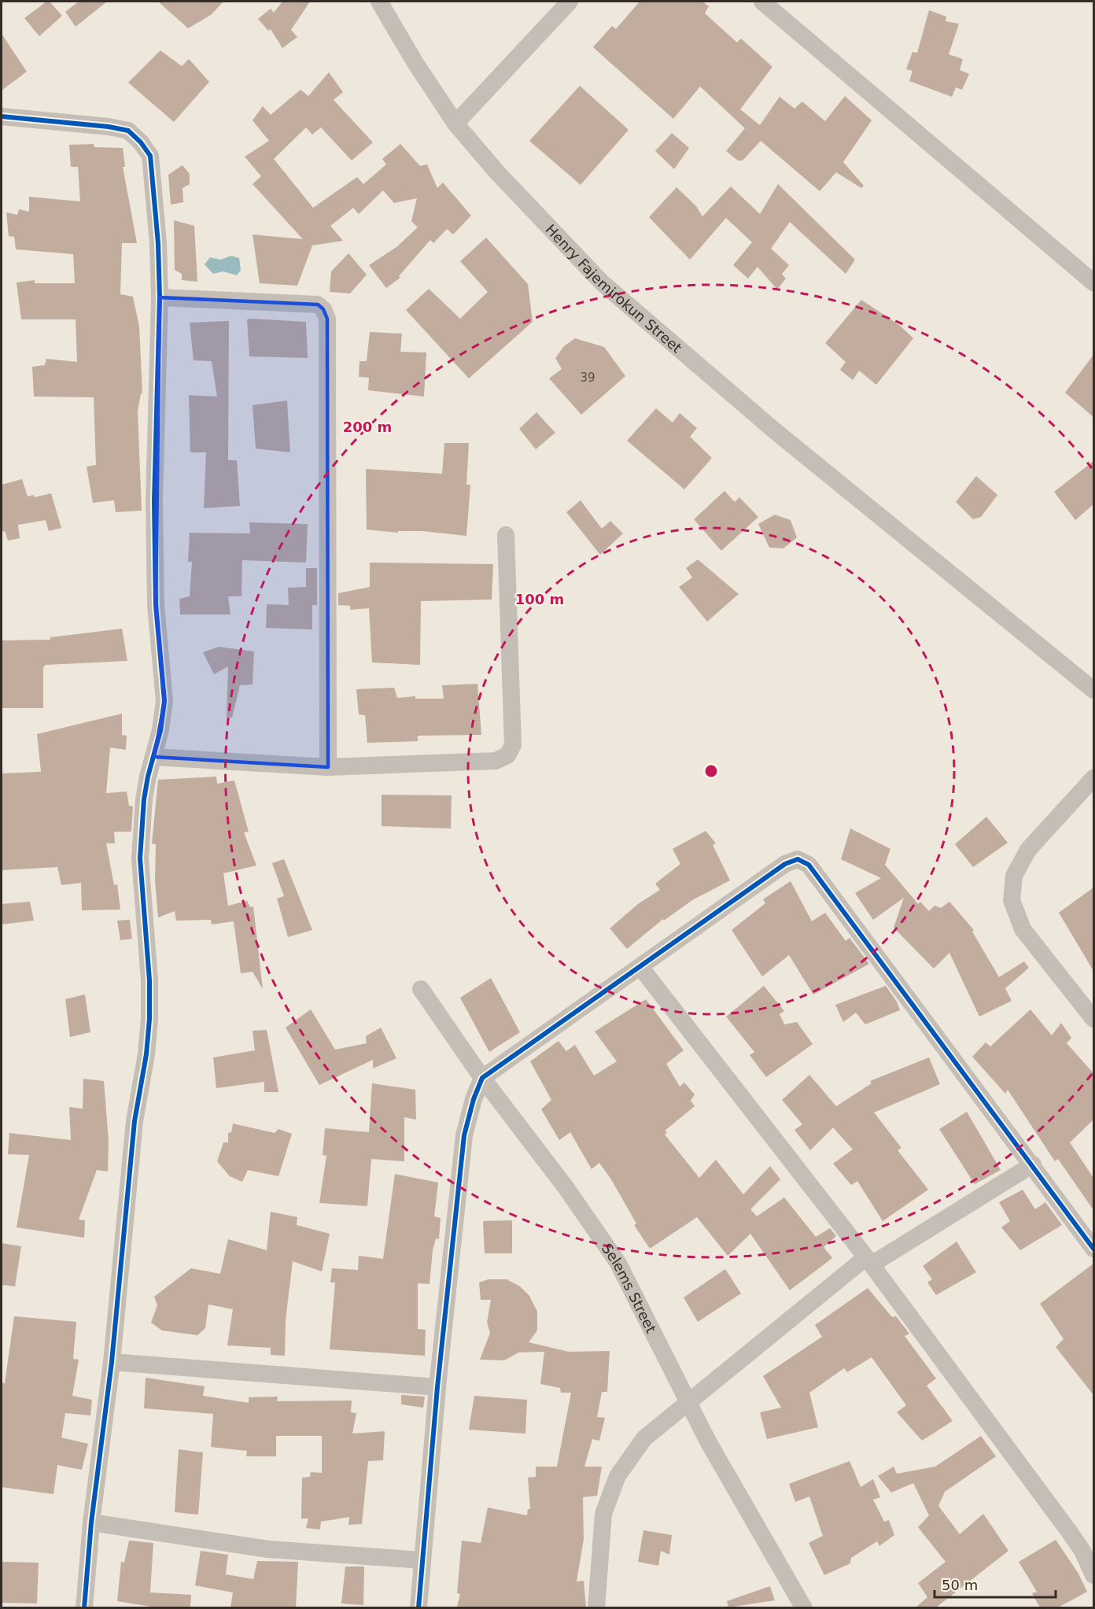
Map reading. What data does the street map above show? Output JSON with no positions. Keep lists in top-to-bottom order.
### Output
{
  "streets": {
    "street": ["Henry Fajemirokun Street", "Selems Street"]
  },
  "house_numbers": ["39"],
  "scale_bar": "50 m",
  "rings": ["200 m", "100 m"]
}
